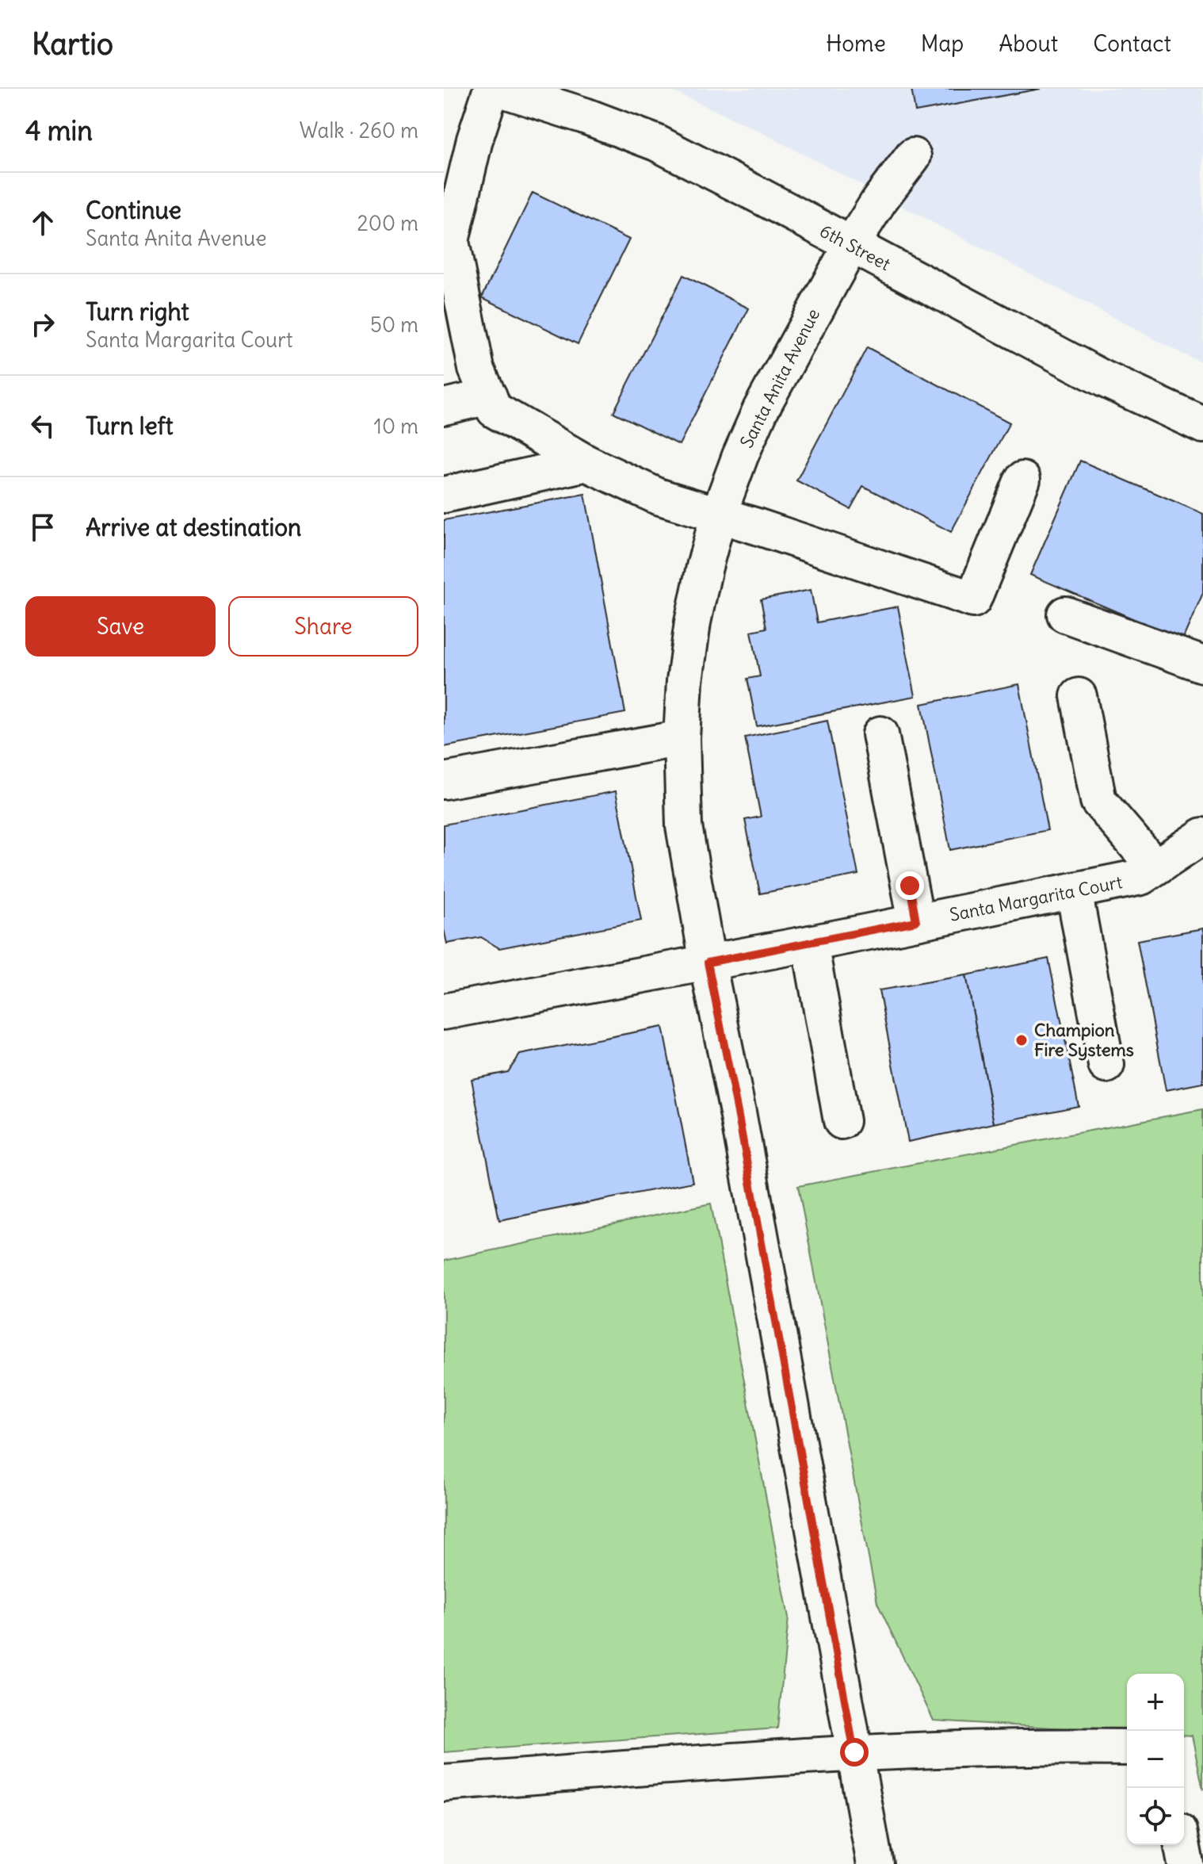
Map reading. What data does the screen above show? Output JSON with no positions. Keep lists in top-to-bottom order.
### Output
{
  "streets": {
    "street": ["6th Street", "Santa Anita Avenue", "Santa Margarita Court"]
  },
  "crossings": [
    ["6th Street", "Santa Anita Avenue"],
    ["Santa Anita Avenue", "Santa Margarita Court"]
  ],
  "places": ["Champion Fire Systems"],
  "page": {
    "header": "Kartio",
    "nav": [
      "Home",
      "Map",
      "About",
      "Contact"
    ],
    "heading": ["4 min", "Walk · 260 m"],
    "list": [
      ["Continue", "Santa Anita Avenue", "200 m"],
      ["Turn right", "Santa Margarita Court", "50 m"],
      ["Turn left", "10 m"],
      "Arrive at destination"
    ],
    "buttons": ["Save", "Share"],
    "map_buttons": ["+", "−"]
  }
}
